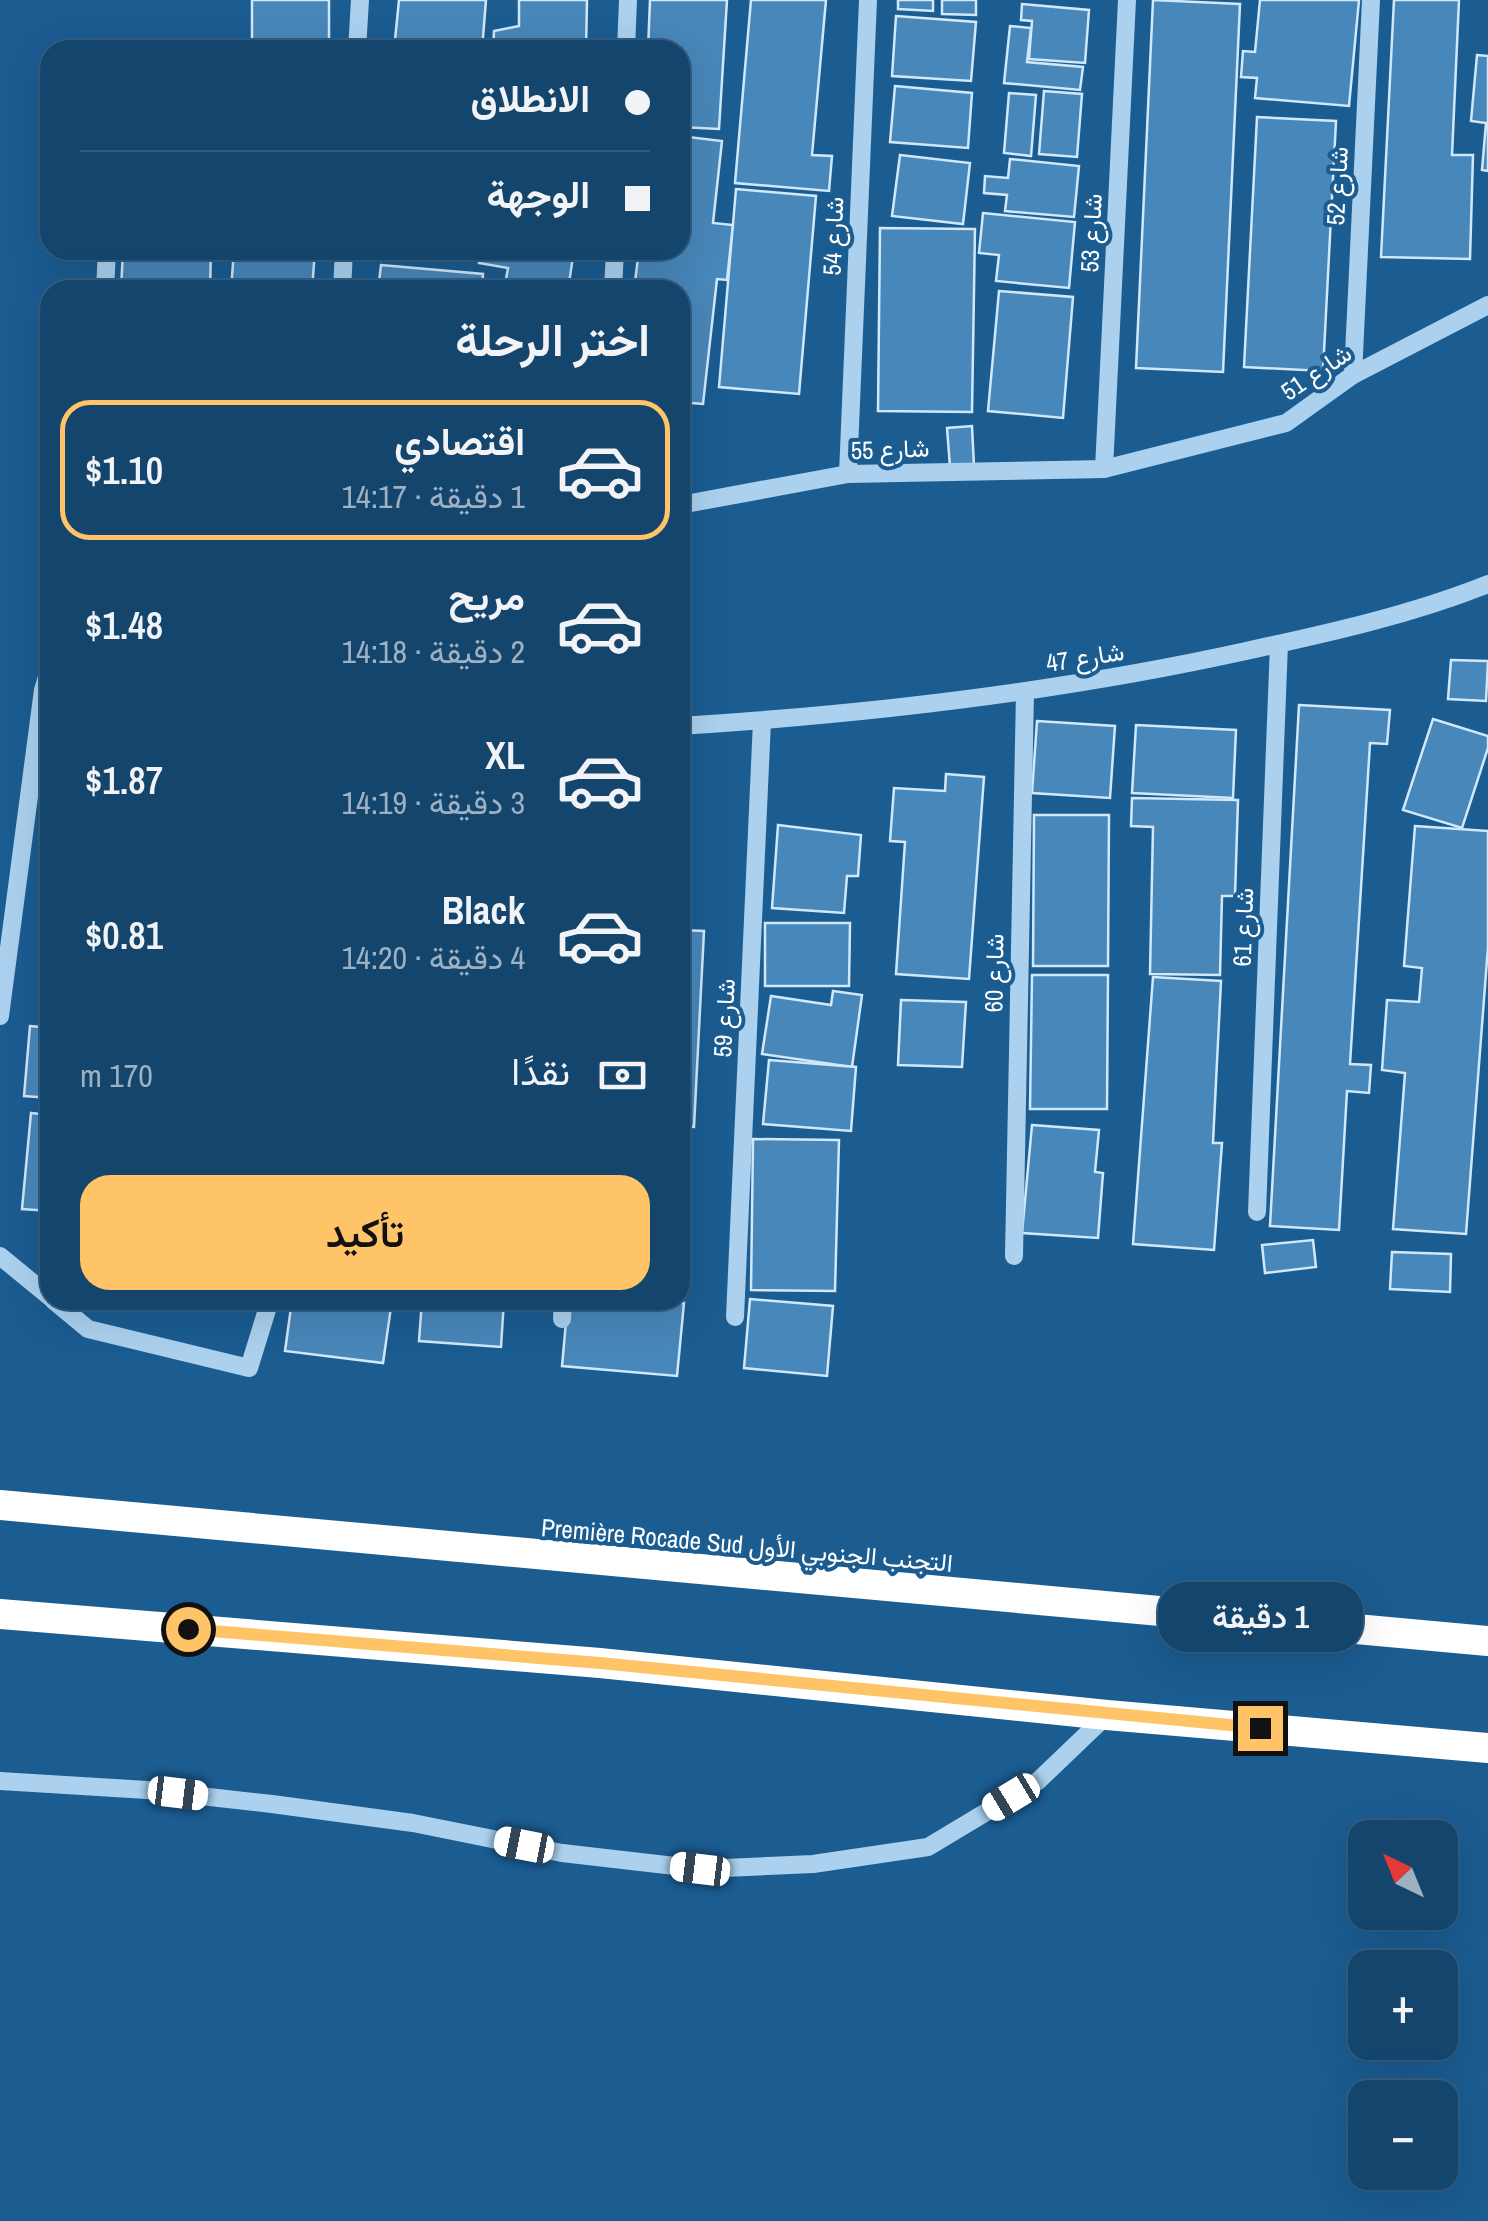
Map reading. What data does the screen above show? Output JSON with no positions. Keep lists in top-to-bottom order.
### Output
{
  "streets": {
    "highway": ["Première Rocade Sud التجنب الجنوبي الأول"],
    "street": [
      "شارع 52",
      "شارع 53",
      "شارع 54",
      "شارع 51",
      "شارع 55",
      "شارع 47",
      "شارع 61",
      "شارع 60",
      "شارع 59"
    ]
  },
  "crossings": [
    ["شارع 52", "شارع 51"],
    ["شارع 53", "شارع 51"],
    ["شارع 53", "شارع 55"],
    ["شارع 54", "شارع 55"],
    ["شارع 51", "شارع 55"],
    ["شارع 47", "شارع 61"],
    ["شارع 47", "شارع 60"],
    ["شارع 47", "شارع 59"]
  ],
  "north": "top left",
  "page": {
    "banner": ["الانطلاق", "الوجهة"],
    "heading": "اختر الرحلة",
    "list": [
      {
        "name": "اقتصادي",
        "note": "1 دقيقة · 14:17",
        "value": "$1.10"
      },
      {
        "name": "مريح",
        "note": "2 دقيقة · 14:18",
        "value": "$1.48"
      },
      {
        "name": "XL",
        "note": "3 دقيقة · 14:19",
        "value": "$1.87"
      },
      {
        "name": "Black",
        "note": "4 دقيقة · 14:20",
        "value": "$0.81"
      }
    ],
    "pay": ["نقدًا", "170 m"],
    "buttons": "تأكيد",
    "bubble": "1 دقيقة",
    "map_buttons": ["+", "−"]
  }
}
